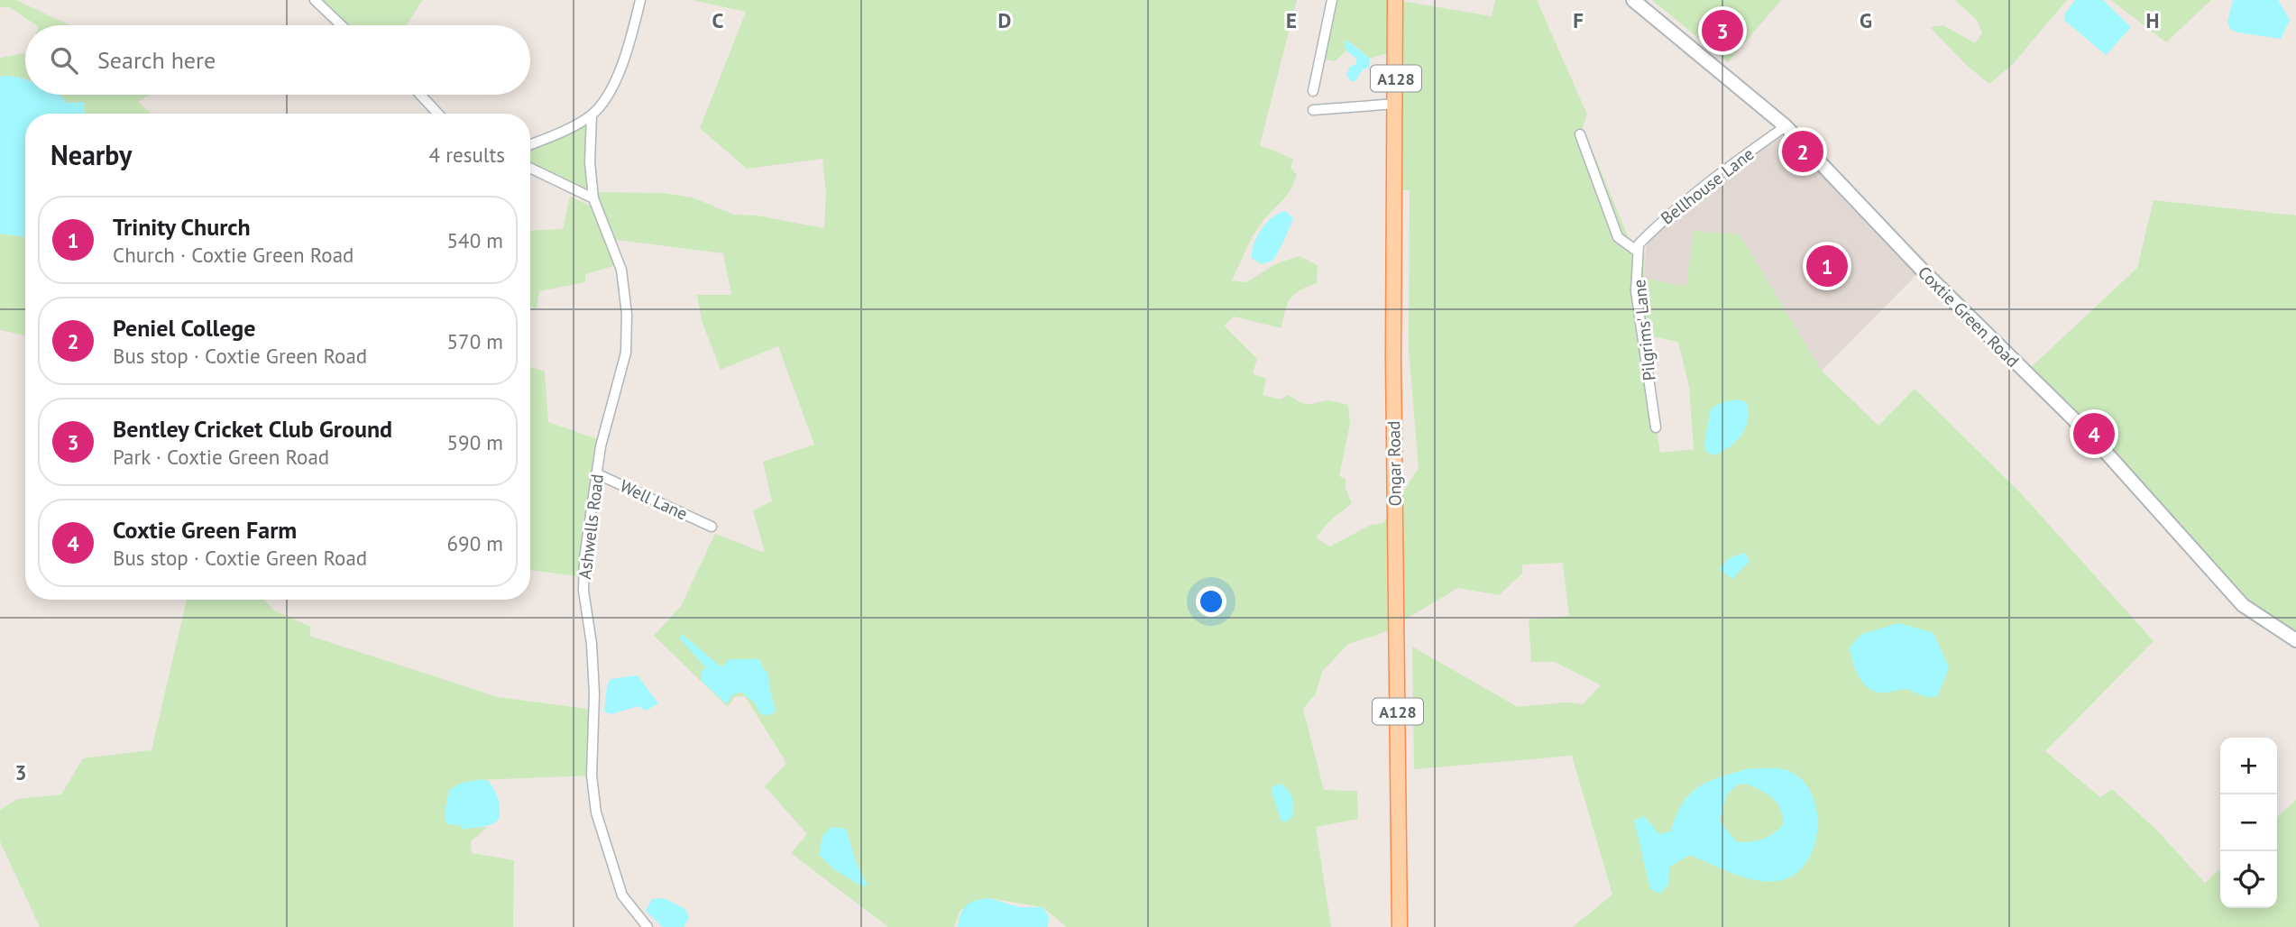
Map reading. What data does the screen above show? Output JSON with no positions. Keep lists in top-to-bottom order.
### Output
{
  "streets": {
    "main road": ["A128", "Ongar Road"],
    "street": [
      "Bellhouse Lane",
      "Coxtie Green Road",
      "Pilgrims' Lane",
      "Well Lane",
      "Ashwells Road"
    ]
  },
  "crossings": [
    ["Bellhouse Lane", "Coxtie Green Road"],
    ["Bellhouse Lane", "Pilgrims' Lane"],
    ["Well Lane", "Ashwells Road"]
  ],
  "page": {
    "pins": [
      "3",
      "2",
      "1",
      "4"
    ],
    "search": "Search here",
    "heading": ["Nearby", "4 results"],
    "list": [
      {
        "mark": "1",
        "name": "Trinity Church",
        "note": "Church · Coxtie Green Road",
        "value": "540 m"
      },
      {
        "mark": "2",
        "name": "Peniel College",
        "note": "Bus stop · Coxtie Green Road",
        "value": "570 m"
      },
      {
        "mark": "3",
        "name": "Bentley Cricket Club Ground",
        "note": "Park · Coxtie Green Road",
        "value": "590 m"
      },
      {
        "mark": "4",
        "name": "Coxtie Green Farm",
        "note": "Bus stop · Coxtie Green Road",
        "value": "690 m"
      }
    ],
    "map_buttons": ["+", "−"]
  },
  "grid": {
    "columns": [
      "C",
      "D",
      "E",
      "F",
      "G",
      "H"
    ],
    "rows": ["3"]
  }
}
